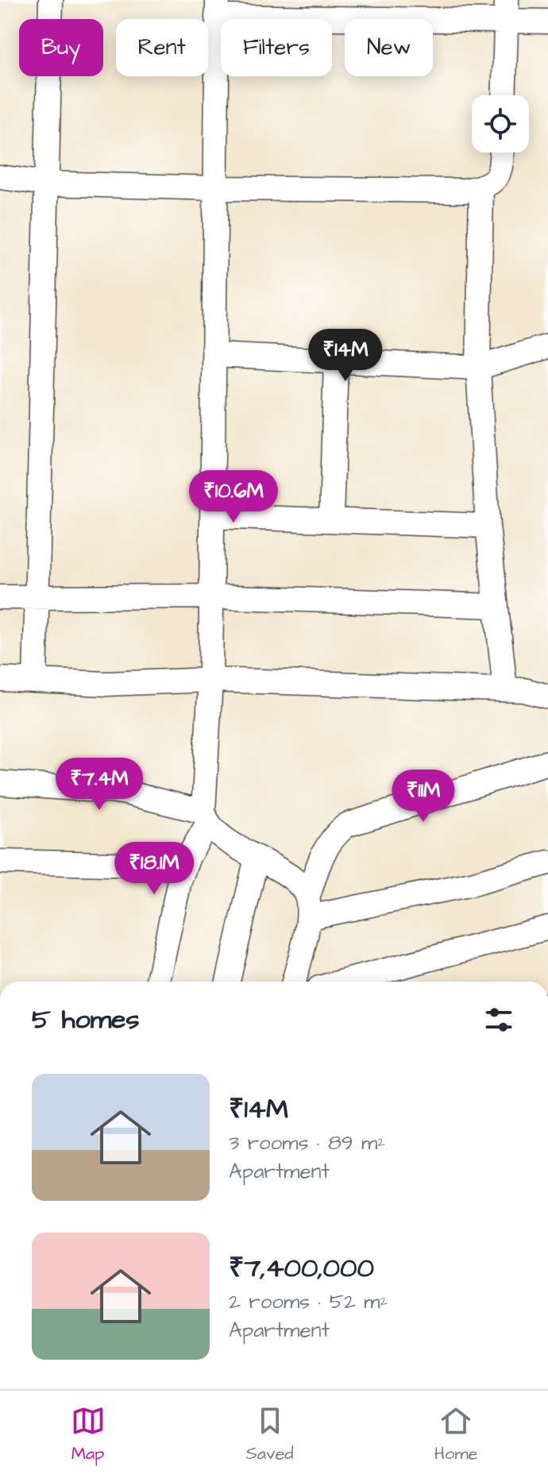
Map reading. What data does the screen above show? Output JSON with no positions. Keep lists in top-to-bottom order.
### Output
{
  "page": {
    "chip": [
      "Buy",
      "Rent",
      "Filters",
      "New"
    ],
    "price": [
      "₹14M",
      "₹10.6M",
      "₹7.4M",
      "₹11M",
      "₹18.1M"
    ],
    "heading": "5 homes",
    "list": [
      {
        "name": "₹14M",
        "note": "3 rooms · 89 m² · Apartment"
      },
      {
        "name": "₹7,400,000",
        "note": "2 rooms · 52 m² · Apartment"
      }
    ],
    "tabs": ["Map", "Saved", "Home"]
  }
}
